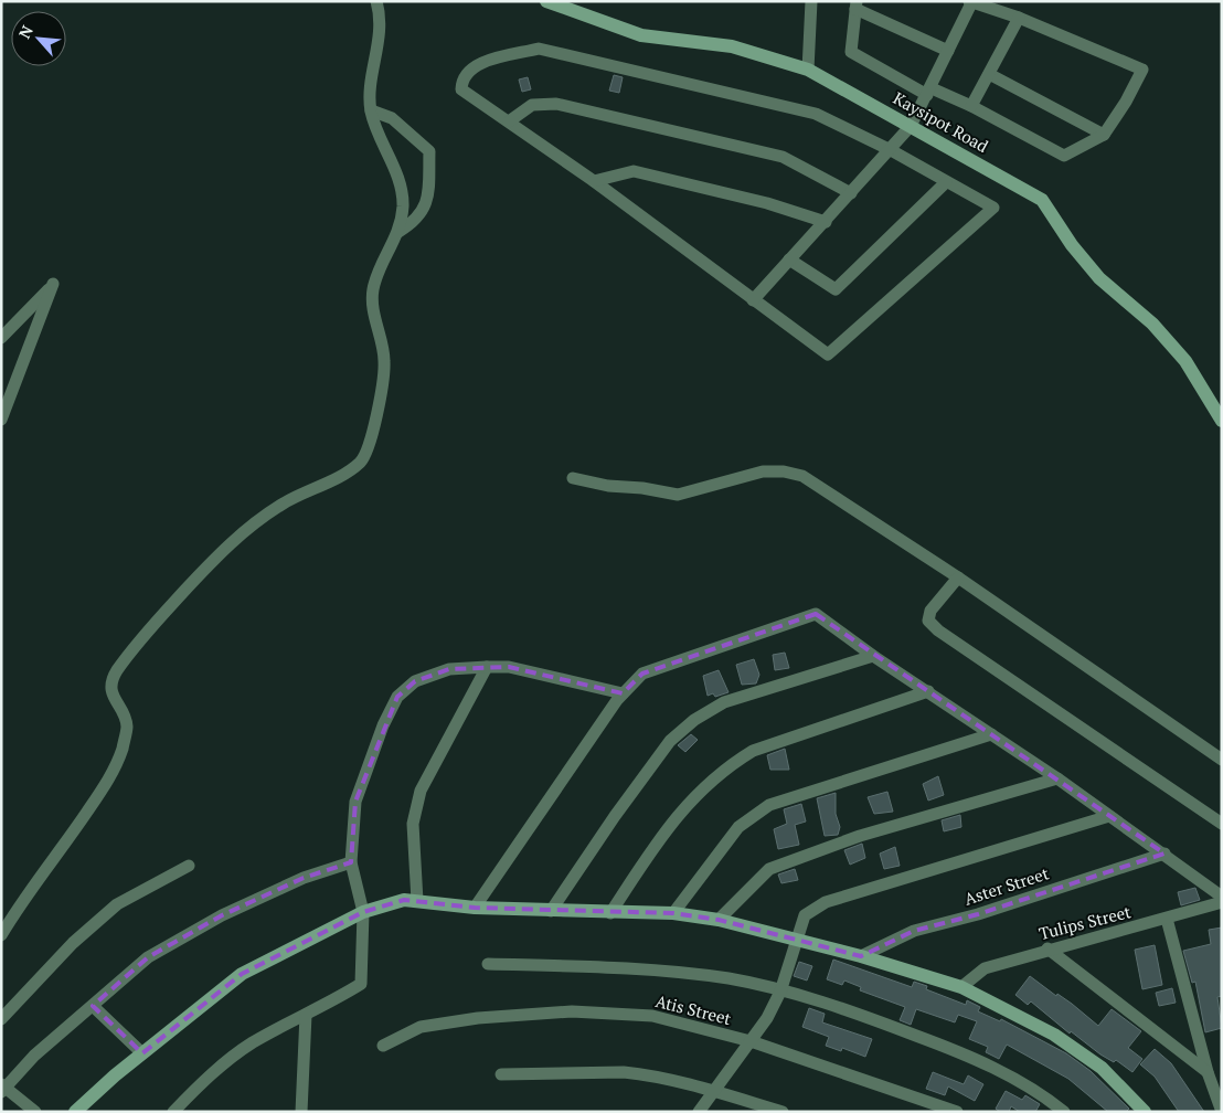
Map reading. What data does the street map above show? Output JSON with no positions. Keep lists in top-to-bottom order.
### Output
{
  "streets": {
    "street": [
      "Kaysipot Road",
      "Aster Street",
      "Tulips Street",
      "Atis Street"
    ]
  },
  "north": "top left"
}
